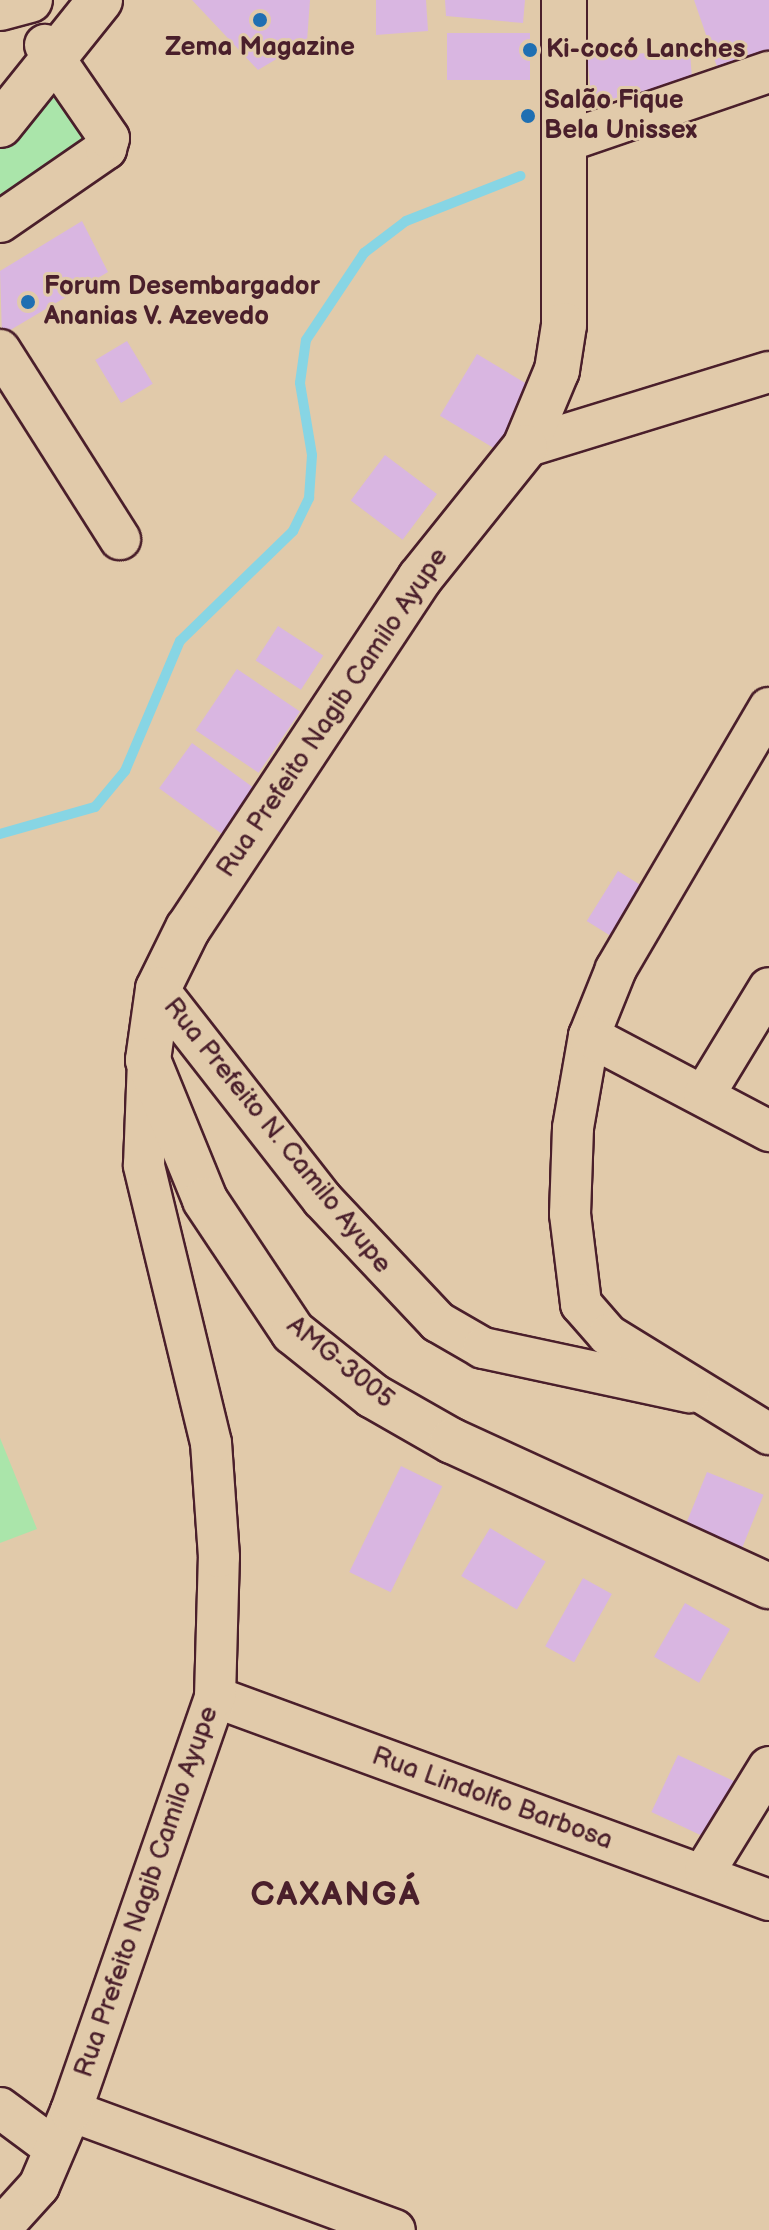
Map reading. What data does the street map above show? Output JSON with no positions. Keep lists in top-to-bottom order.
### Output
{
  "streets": {
    "main road": ["Rua Prefeito Nagib Camilo Ayupe", "AMG-3005"],
    "street": ["Rua Prefeito N. Camilo Ayupe", "Rua Lindolfo Barbosa"]
  },
  "crossings": [
    ["Rua Prefeito Nagib Camilo Ayupe", "Rua Prefeito N. Camilo Ayupe"],
    ["Rua Prefeito Nagib Camilo Ayupe", "AMG-3005"],
    ["Rua Prefeito Nagib Camilo Ayupe", "Rua Lindolfo Barbosa"]
  ],
  "districts": ["CAXANGÁ"],
  "places": [
    "Zema Magazine",
    "Ki-cocó Lanches",
    "Salão Fique Bela Unissex",
    "Forum Desembargador Ananias V. Azevedo"
  ]
}
